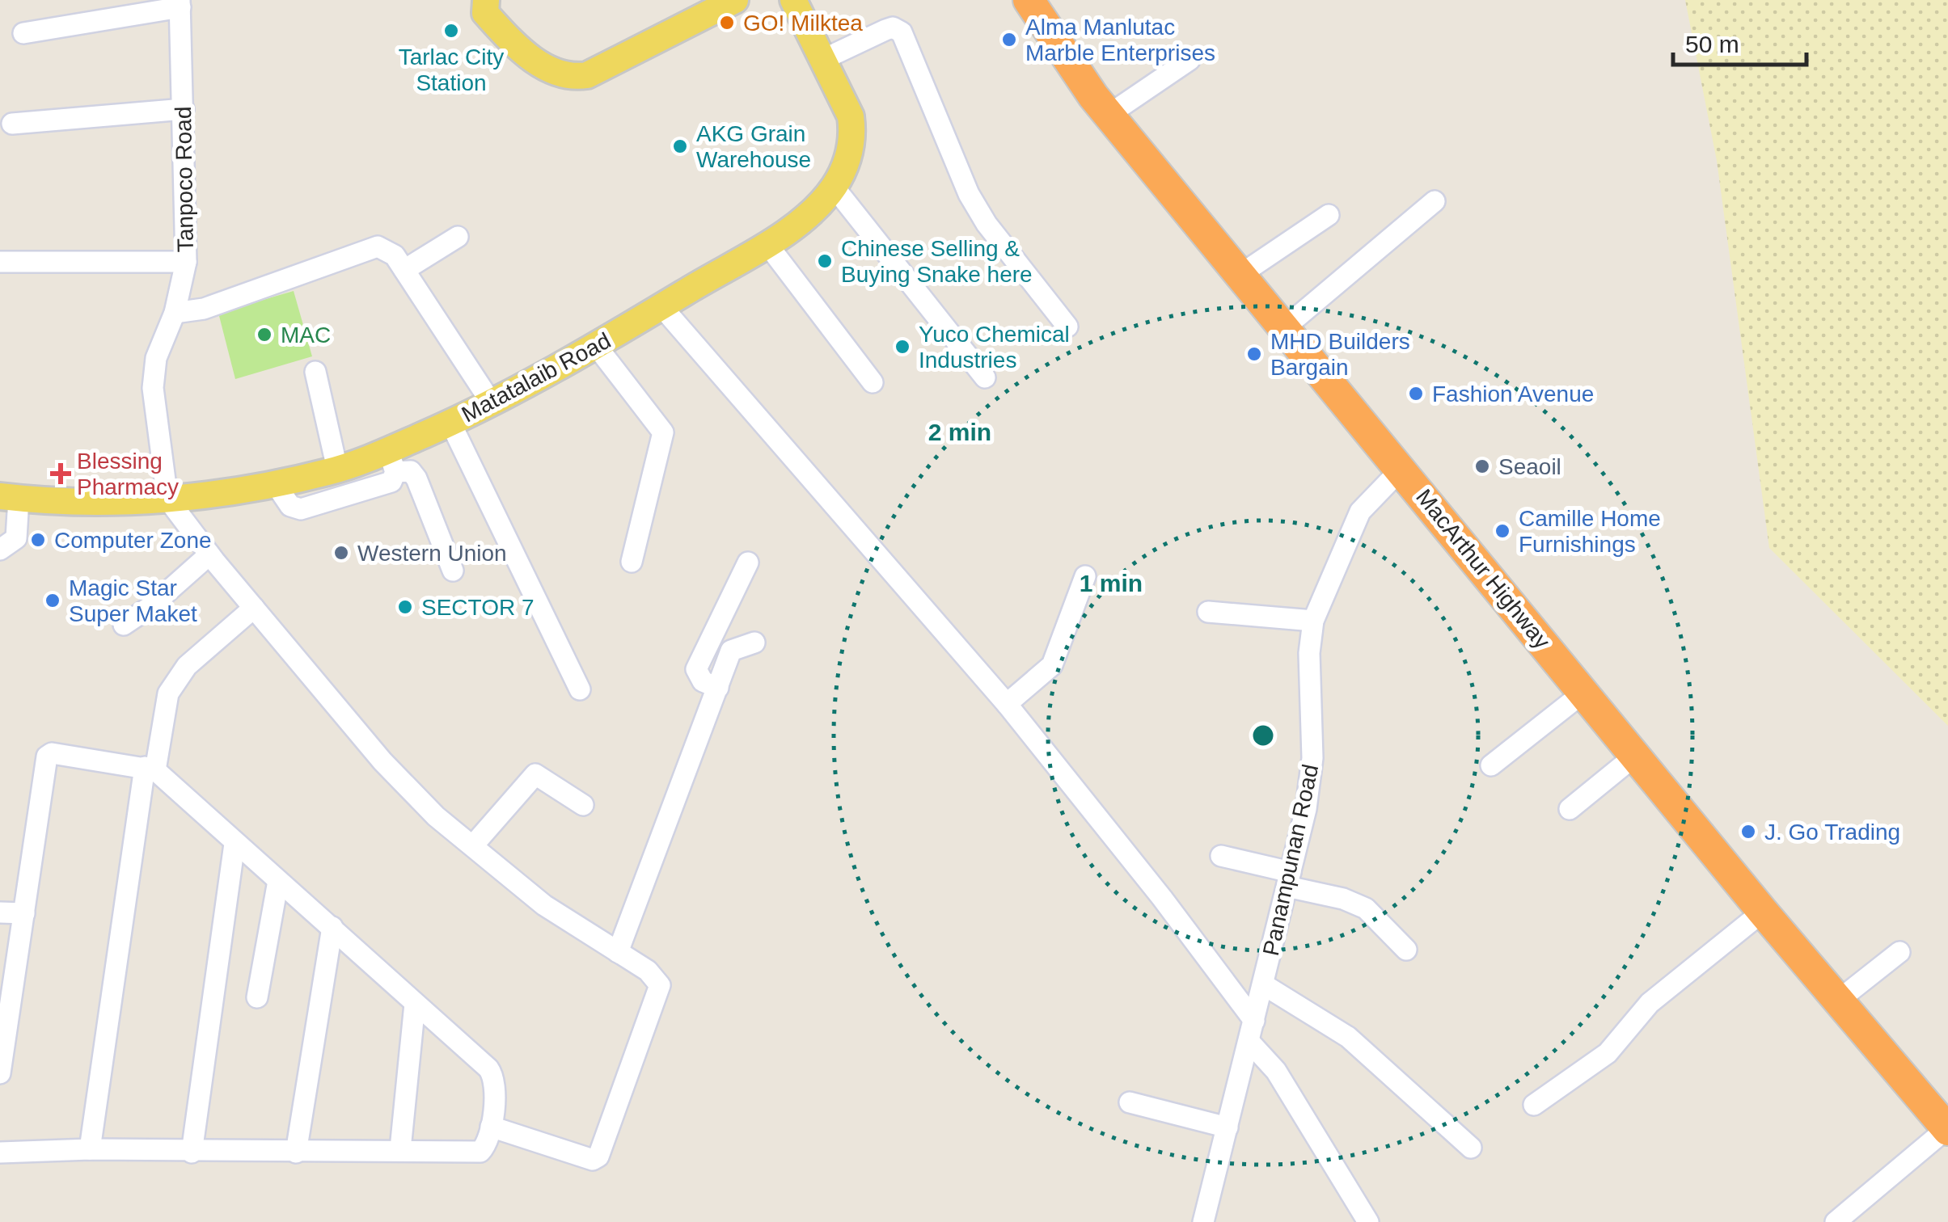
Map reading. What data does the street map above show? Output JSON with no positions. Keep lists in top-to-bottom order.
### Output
{
  "streets": {
    "highway": ["MacArthur Highway"],
    "main road": ["Matatalaib Road"],
    "street": ["Tanpoco Road", "Panampunan Road"]
  },
  "crossings": [
    ["Tanpoco Road", "Matatalaib Road"],
    ["MacArthur Highway", "Panampunan Road"]
  ],
  "places": {
    "other": [
      "GO! Milktea",
      "Tarlac City Station",
      "Alma Manlutac Marble Enterprises",
      "AKG Grain Warehouse",
      "Chinese Selling & Buying Snake here",
      "MAC",
      "Yuco Chemical Industries",
      "MHD Builders Bargain",
      "Fashion Avenue",
      "Seaoil",
      "Camille Home Furnishings",
      "Computer Zone",
      "Western Union",
      "Magic Star Super Maket",
      "SECTOR 7",
      "J. Go Trading"
    ],
    "health": ["Blessing Pharmacy"]
  },
  "scale_bar": "50 m",
  "rings": ["2 min", "1 min"]
}
